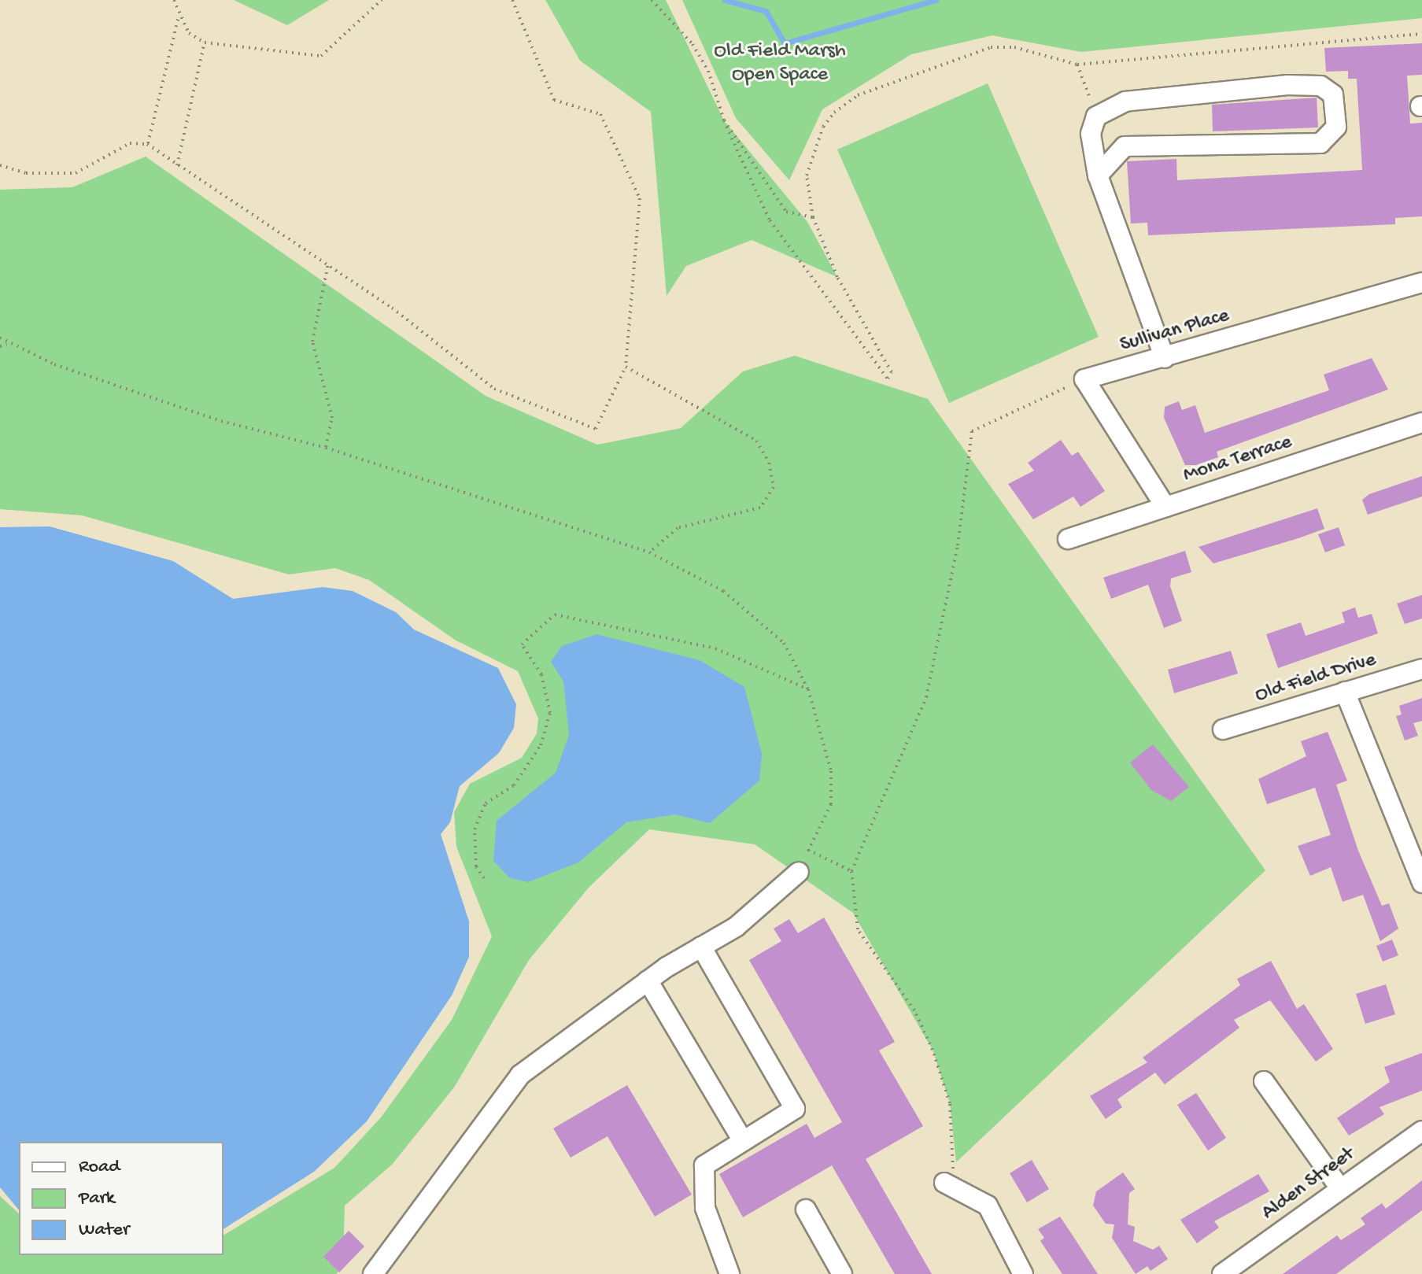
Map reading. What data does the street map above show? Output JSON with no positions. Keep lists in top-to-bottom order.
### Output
{
  "streets": {
    "street": [
      "Sullivan Place",
      "Mona Terrace",
      "Old Field Drive",
      "Alden Street"
    ]
  },
  "parks": ["Old Field Marsh Open Space"],
  "legend": ["Road", "Park", "Water"]
}
